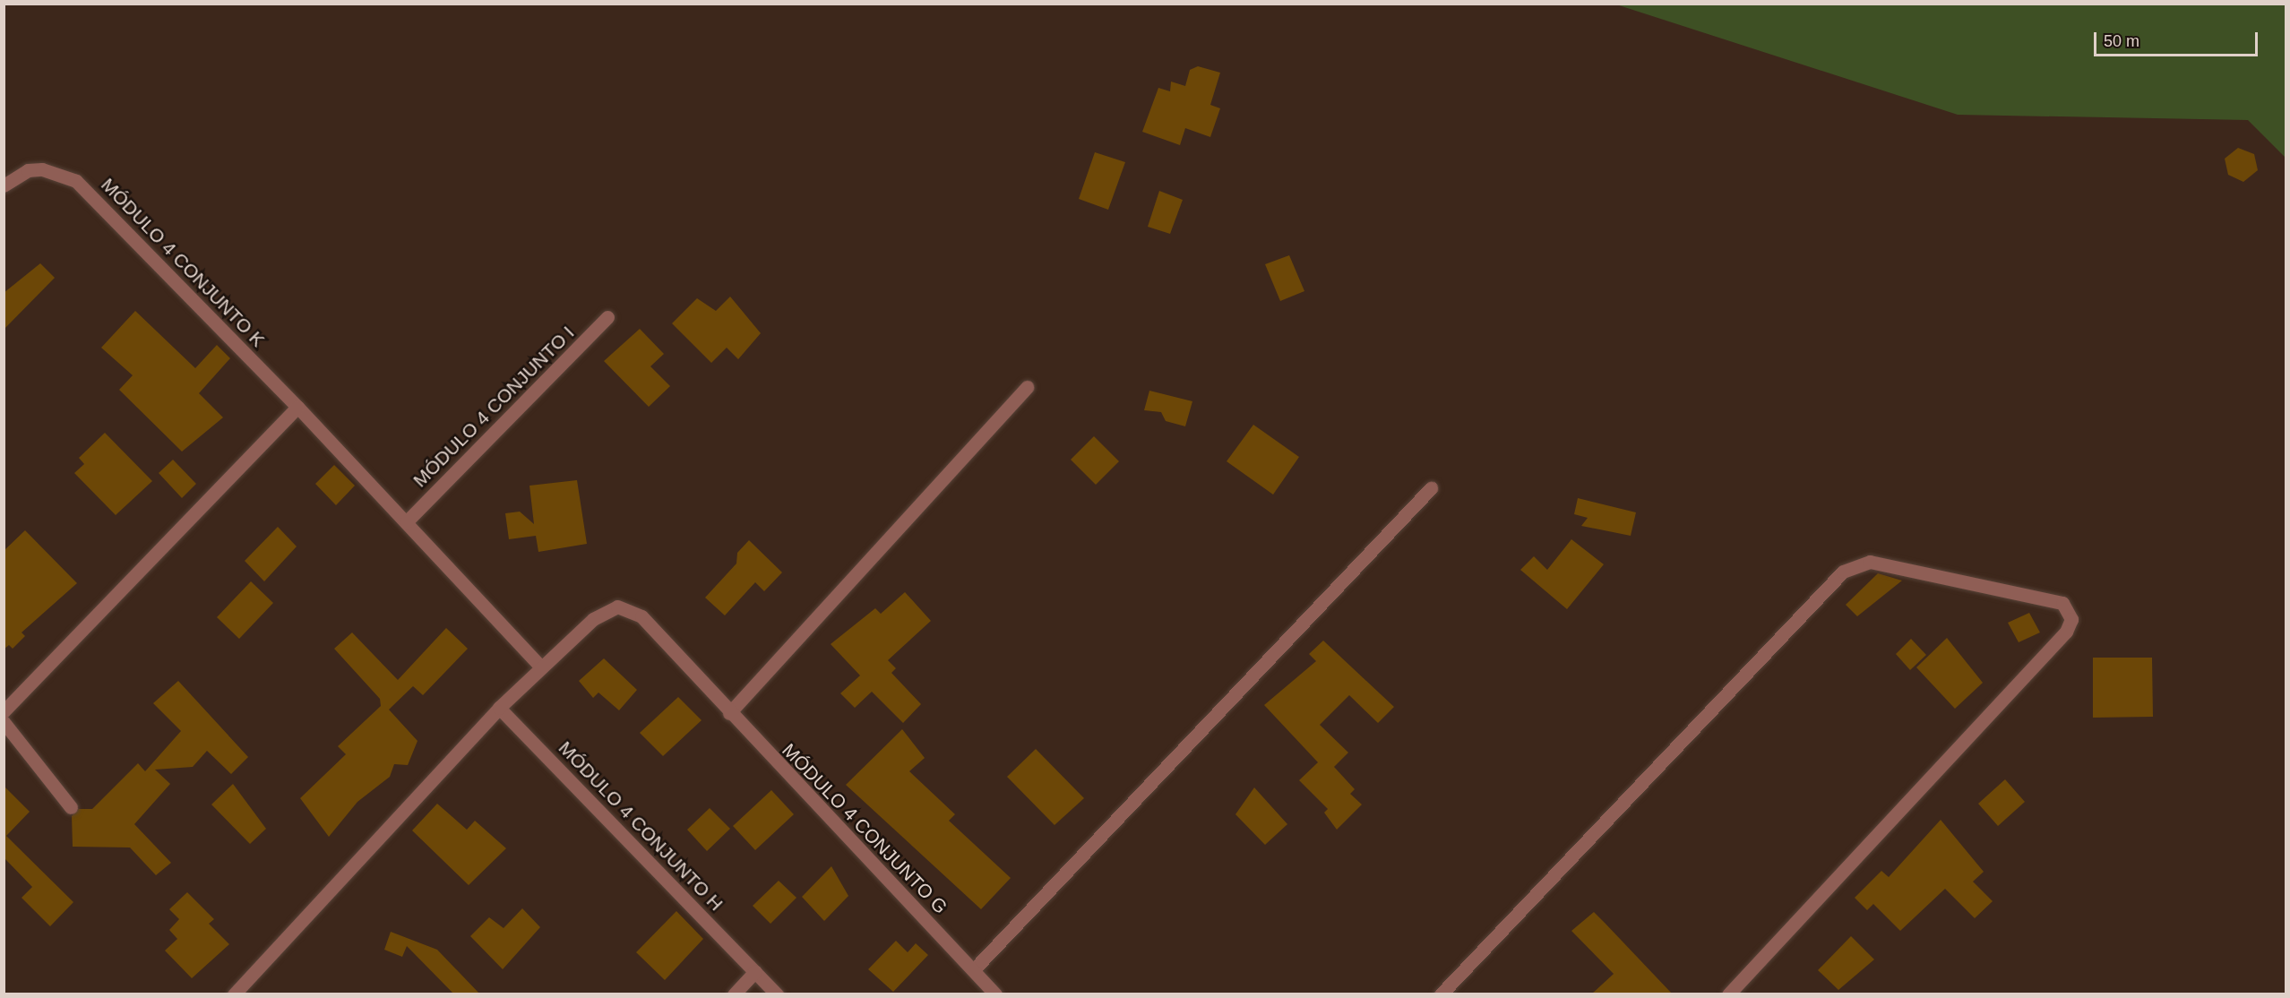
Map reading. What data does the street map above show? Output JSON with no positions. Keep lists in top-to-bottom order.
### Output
{
  "streets": {
    "street": [
      "MÓDULO 4 CONJUNTO K",
      "MÓDULO 4 CONJUNTO I",
      "MÓDULO 4 CONJUNTO H",
      "MÓDULO 4 CONJUNTO G"
    ]
  },
  "crossings": [
    ["MÓDULO 4 CONJUNTO K", "MÓDULO 4 CONJUNTO I"]
  ],
  "scale_bar": "50 m"
}
